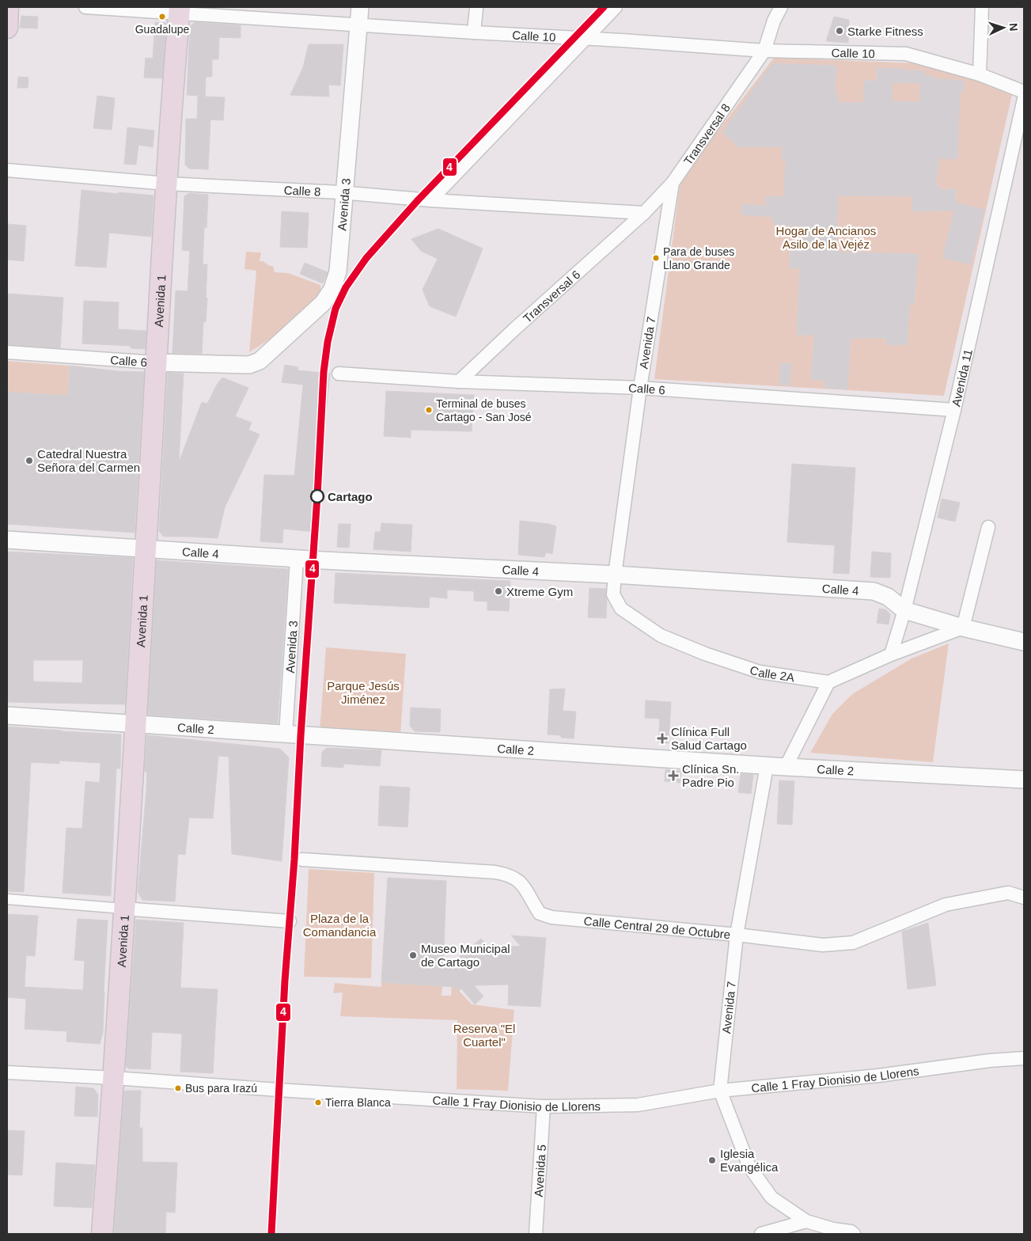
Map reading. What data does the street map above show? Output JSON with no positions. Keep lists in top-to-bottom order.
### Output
{
  "streets": {
    "main road": ["Avenida 1"],
    "street": [
      "Calle 10",
      "Transversal 8",
      "Calle 8",
      "Avenida 3",
      "Transversal 6",
      "Avenida 7",
      "Calle 6",
      "Avenida 11",
      "Calle 4",
      "Calle 2A",
      "Calle 2",
      "Calle Central 29 de Octubre",
      "Calle 1 Fray Dionisio de Llorens",
      "Avenida 5"
    ]
  },
  "crossings": [
    ["Calle 10", "Transversal 8"],
    ["Calle 10", "Avenida 3"],
    ["Calle 10", "Avenida 1"],
    ["Transversal 8", "Calle 8"],
    ["Transversal 8", "Transversal 6"],
    ["Transversal 8", "Avenida 7"],
    ["Calle 8", "Avenida 3"],
    ["Calle 8", "Transversal 6"],
    ["Calle 8", "Avenida 1"],
    ["Avenida 3", "Calle 6"],
    ["Avenida 3", "Calle 4"],
    ["Avenida 3", "Calle 2"],
    ["Transversal 6", "Calle 6"],
    ["Avenida 1", "Calle 6"],
    ["Avenida 1", "Calle 4"],
    ["Avenida 1", "Calle 2"],
    ["Avenida 1", "Calle 1 Fray Dionisio de Llorens"],
    ["Avenida 7", "Calle 6"],
    ["Avenida 7", "Calle 4"],
    ["Avenida 7", "Calle 2A"],
    ["Avenida 7", "Calle 2"],
    ["Avenida 7", "Calle Central 29 de Octubre"],
    ["Avenida 7", "Calle 1 Fray Dionisio de Llorens"],
    ["Calle 6", "Avenida 11"],
    ["Avenida 11", "Calle 4"],
    ["Calle 4", "Calle 2A"],
    ["Calle 1 Fray Dionisio de Llorens", "Avenida 5"]
  ],
  "parks": [
    "Hogar de Ancianos Asilo de la Vejéz",
    "Parque Jesús Jiménez",
    "Plaza de la Comandancia",
    "Reserva \"El Cuartel\""
  ],
  "places": {
    "other": [
      "Guadalupe",
      "Starke Fitness",
      "Para de buses Llano Grande",
      "Terminal de buses Cartago - San José",
      "Catedral Nuestra Señora del Carmen",
      "Cartago",
      "Xtreme Gym",
      "Museo Municipal de Cartago",
      "Bus para Irazú",
      "Tierra Blanca",
      "Iglesia Evangélica"
    ],
    "health": ["Clínica Full Salud Cartago", "Clínica Sn. Padre Pio"]
  },
  "lines": ["rail line 4"],
  "north": "right"
}
